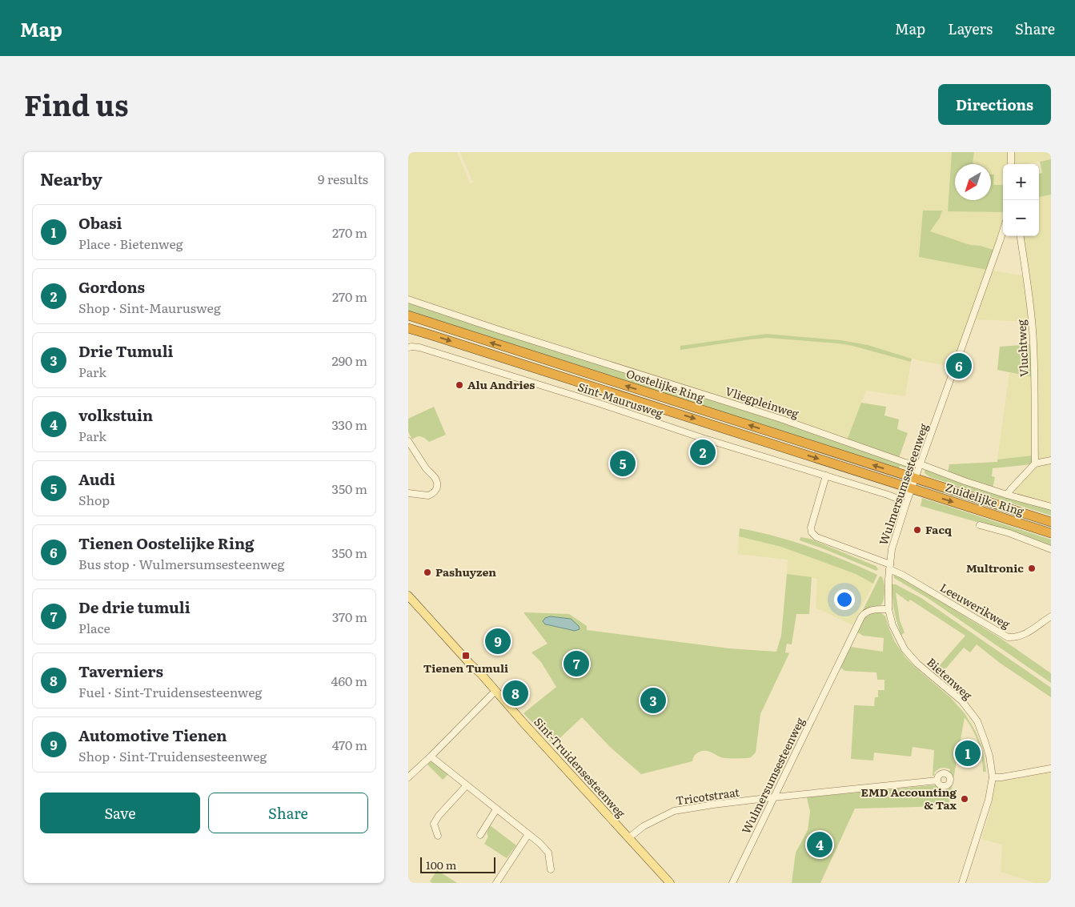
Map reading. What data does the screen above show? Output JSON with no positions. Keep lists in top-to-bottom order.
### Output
{
  "streets": {
    "highway": ["Oostelijke Ring", "Zuidelijke Ring"],
    "main road": ["Sint-Truidensesteenweg"],
    "street": [
      "Vluchtweg",
      "Sint-Maurusweg",
      "Vliegpleinweg",
      "Wulmersumsesteenweg",
      "Leeuwerikweg",
      "Bietenweg",
      "Tricotstraat"
    ]
  },
  "crossings": [
    ["Oostelijke Ring", "Wulmersumsesteenweg"],
    ["Oostelijke Ring", "Zuidelijke Ring"],
    ["Vliegpleinweg", "Wulmersumsesteenweg"],
    ["Wulmersumsesteenweg", "Zuidelijke Ring"],
    ["Wulmersumsesteenweg", "Leeuwerikweg"],
    ["Wulmersumsesteenweg", "Bietenweg"],
    ["Wulmersumsesteenweg", "Tricotstraat"],
    ["Sint-Truidensesteenweg", "Tricotstraat"]
  ],
  "places": {
    "other": [
      "Alu Andries",
      "Facq",
      "Multronic",
      "Pashuyzen",
      "EMD Accounting & Tax"
    ],
    "transit": ["Tienen Tumuli"]
  },
  "scale_bar": "100 m",
  "north": "bottom left",
  "page": {
    "header": "Map",
    "nav": ["Map", "Layers", "Share"],
    "title": "Find us",
    "buttons": [
      "Directions",
      ["Save", "Share"]
    ],
    "heading": ["Nearby", "9 results"],
    "map_buttons": ["+", "−"],
    "list": [
      {
        "mark": "1",
        "name": "Obasi",
        "note": "Place · Bietenweg",
        "value": "270 m"
      },
      {
        "mark": "2",
        "name": "Gordons",
        "note": "Shop · Sint-Maurusweg",
        "value": "270 m"
      },
      {
        "mark": "3",
        "name": "Drie Tumuli",
        "note": "Park",
        "value": "290 m"
      },
      {
        "mark": "4",
        "name": "volkstuin",
        "note": "Park",
        "value": "330 m"
      },
      {
        "mark": "5",
        "name": "Audi",
        "note": "Shop",
        "value": "350 m"
      },
      {
        "mark": "6",
        "name": "Tienen Oostelijke Ring",
        "note": "Bus stop · Wulmersumsesteenweg",
        "value": "350 m"
      },
      {
        "mark": "7",
        "name": "De drie tumuli",
        "note": "Place",
        "value": "370 m"
      },
      {
        "mark": "8",
        "name": "Taverniers",
        "note": "Fuel · Sint-Truidensesteenweg",
        "value": "460 m"
      },
      {
        "mark": "9",
        "name": "Automotive Tienen",
        "note": "Shop · Sint-Truidensesteenweg",
        "value": "470 m"
      }
    ],
    "pins": [
      "6",
      "2",
      "5",
      "9",
      "7",
      "8",
      "3",
      "1",
      "4"
    ],
    "scale": "100 m"
  }
}
